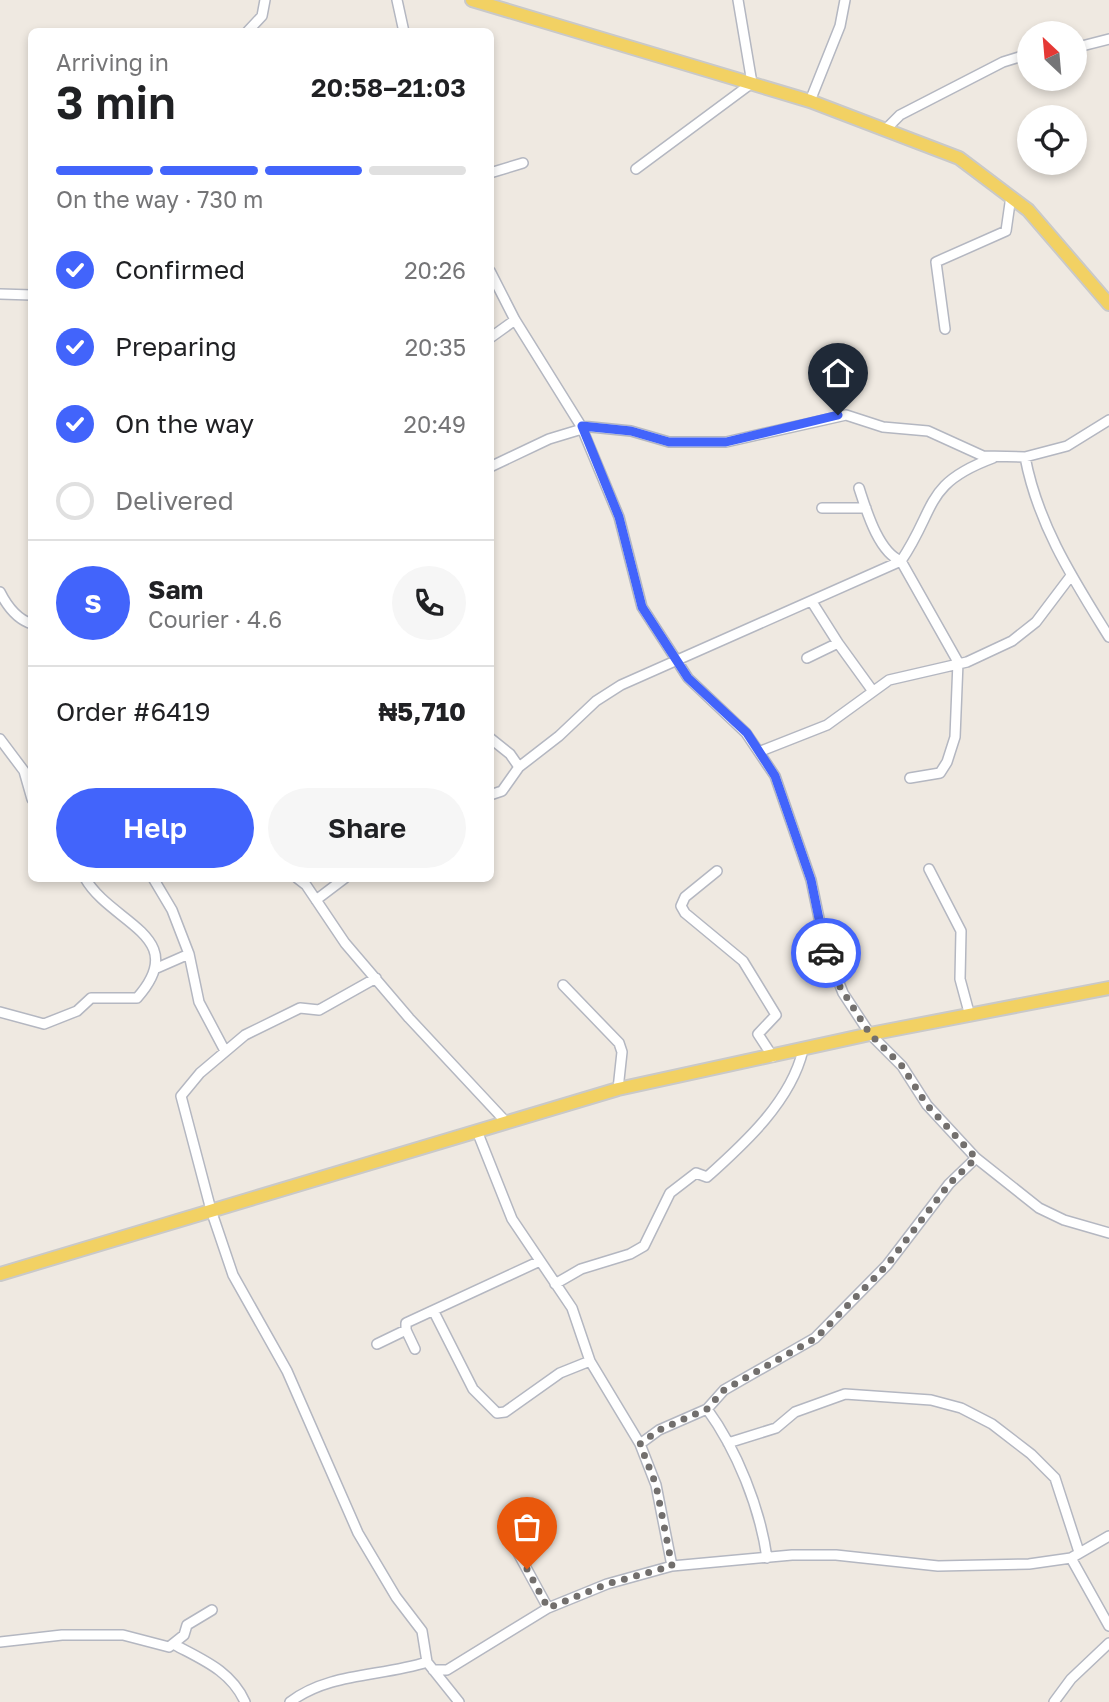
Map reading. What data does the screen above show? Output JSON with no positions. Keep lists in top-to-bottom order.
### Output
{
  "north": "top left",
  "page": {
    "heading": ["3 min", "Arriving in", "20:58–21:03"],
    "panel": [
      "Sam",
      "Courier · 4.6",
      "Order #6419",
      "₦5,710"
    ],
    "bar": "On the way · 730 m",
    "list": [
      ["Confirmed", "20:26"],
      ["Preparing", "20:35"],
      ["On the way", "20:49"],
      "Delivered"
    ],
    "round": "S",
    "buttons": ["Help", "Share"]
  }
}
